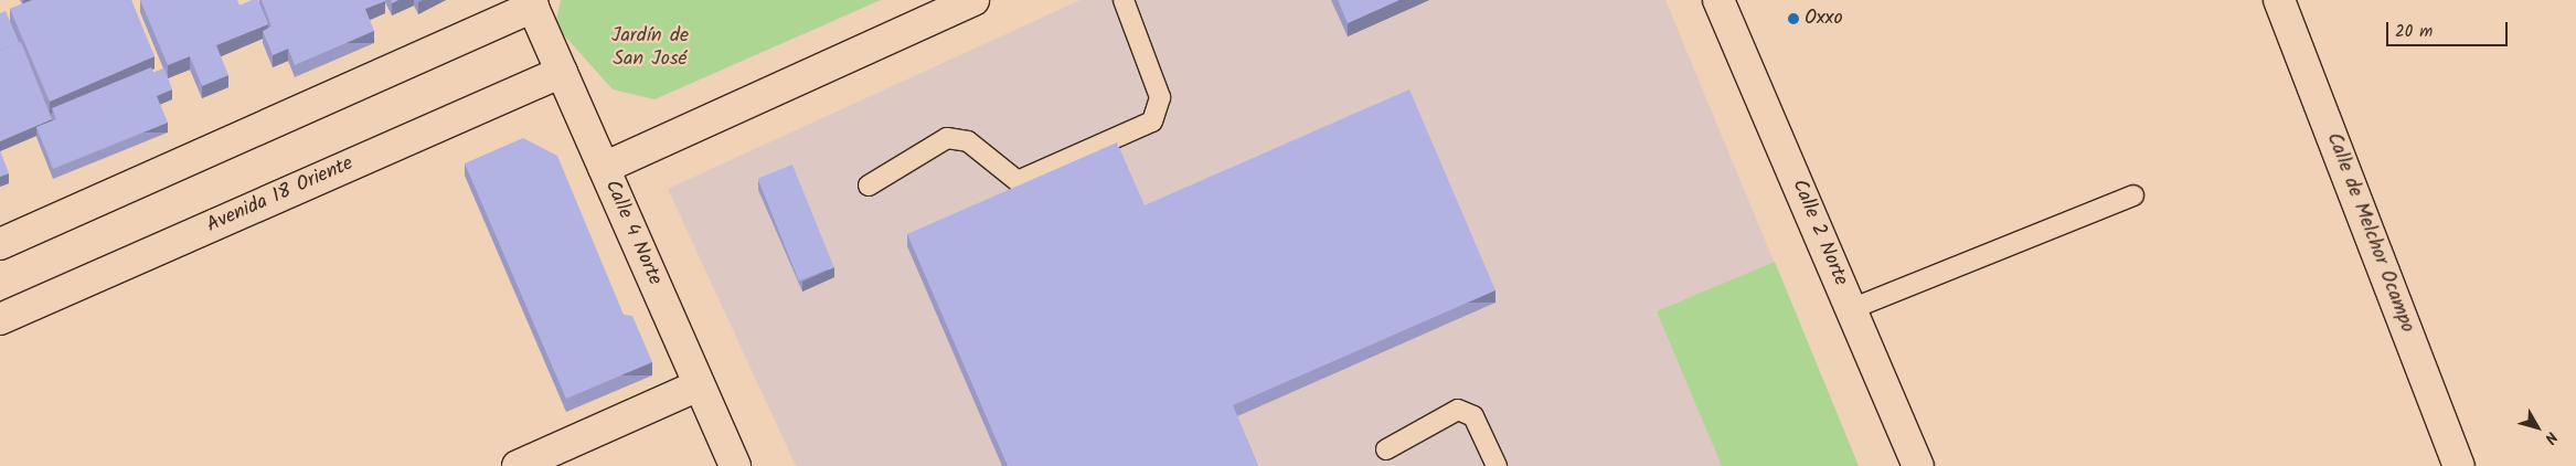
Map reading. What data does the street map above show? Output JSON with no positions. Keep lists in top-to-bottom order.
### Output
{
  "streets": {
    "street": [
      "Avenida 18 Oriente",
      "Calle 4 Norte",
      "Calle 2 Norte",
      "Calle de Melchor Ocampo"
    ]
  },
  "crossings": [
    ["Avenida 18 Oriente", "Calle 4 Norte"]
  ],
  "parks": ["Jardín de San José"],
  "places": ["Oxxo"],
  "scale_bar": "20 m",
  "north": "bottom right"
}
